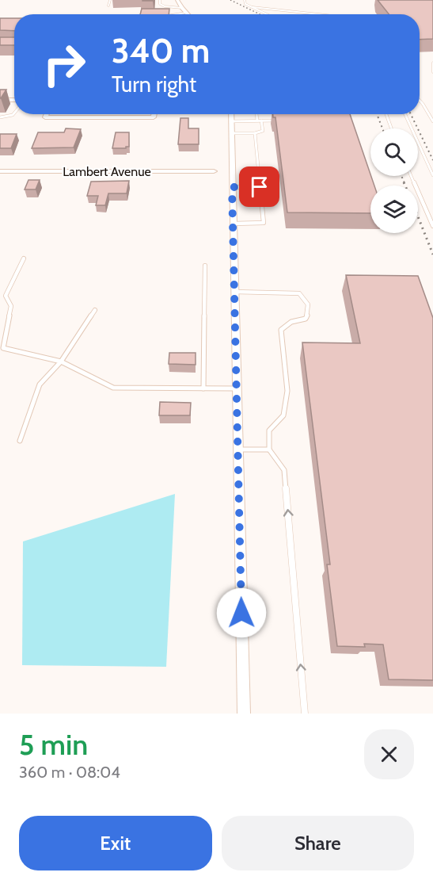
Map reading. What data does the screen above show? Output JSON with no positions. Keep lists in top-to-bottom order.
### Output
{
  "streets": {
    "street": ["Lambert Avenue"]
  },
  "page": {
    "turn": ["340 m", "Turn right"],
    "heading": ["5 min", "360 m · 08:04"],
    "buttons": ["Exit", "Share"]
  }
}
